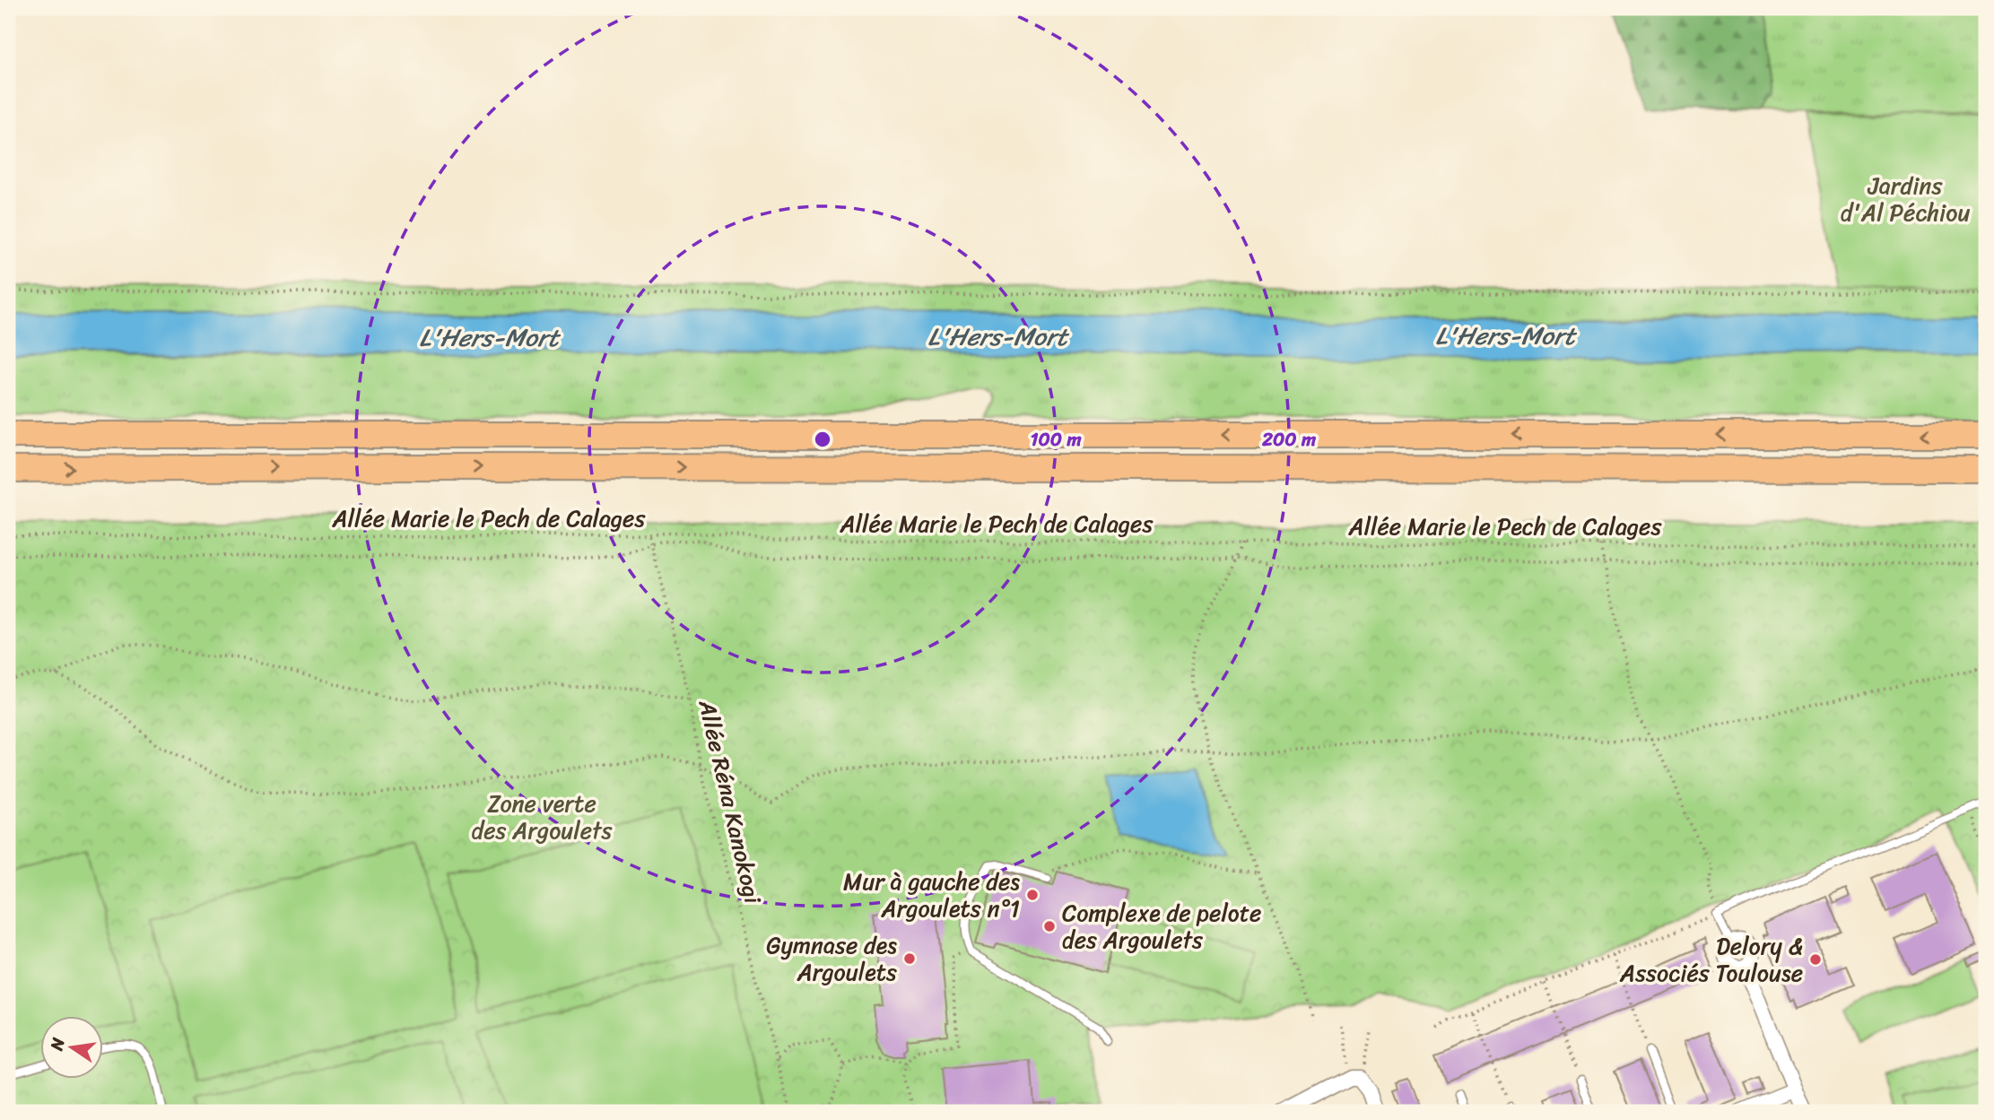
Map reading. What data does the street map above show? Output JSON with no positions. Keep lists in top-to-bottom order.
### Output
{
  "streets": {
    "path": ["Allée Marie le Pech de Calages", "Allée Réna Kanokogi"]
  },
  "crossings": [
    ["Allée Marie le Pech de Calages", "Allée Réna Kanokogi"]
  ],
  "water": ["L'Hers-Mort"],
  "parks": ["Jardins d'Al Péchiou", "Zone verte des Argoulets"],
  "places": [
    "Mur à gauche des Argoulets n°1",
    "Complexe de pelote des Argoulets",
    "Gymnase des Argoulets",
    "Delory & Associés Toulouse"
  ],
  "north": "left",
  "rings": ["100 m", "200 m"]
}
